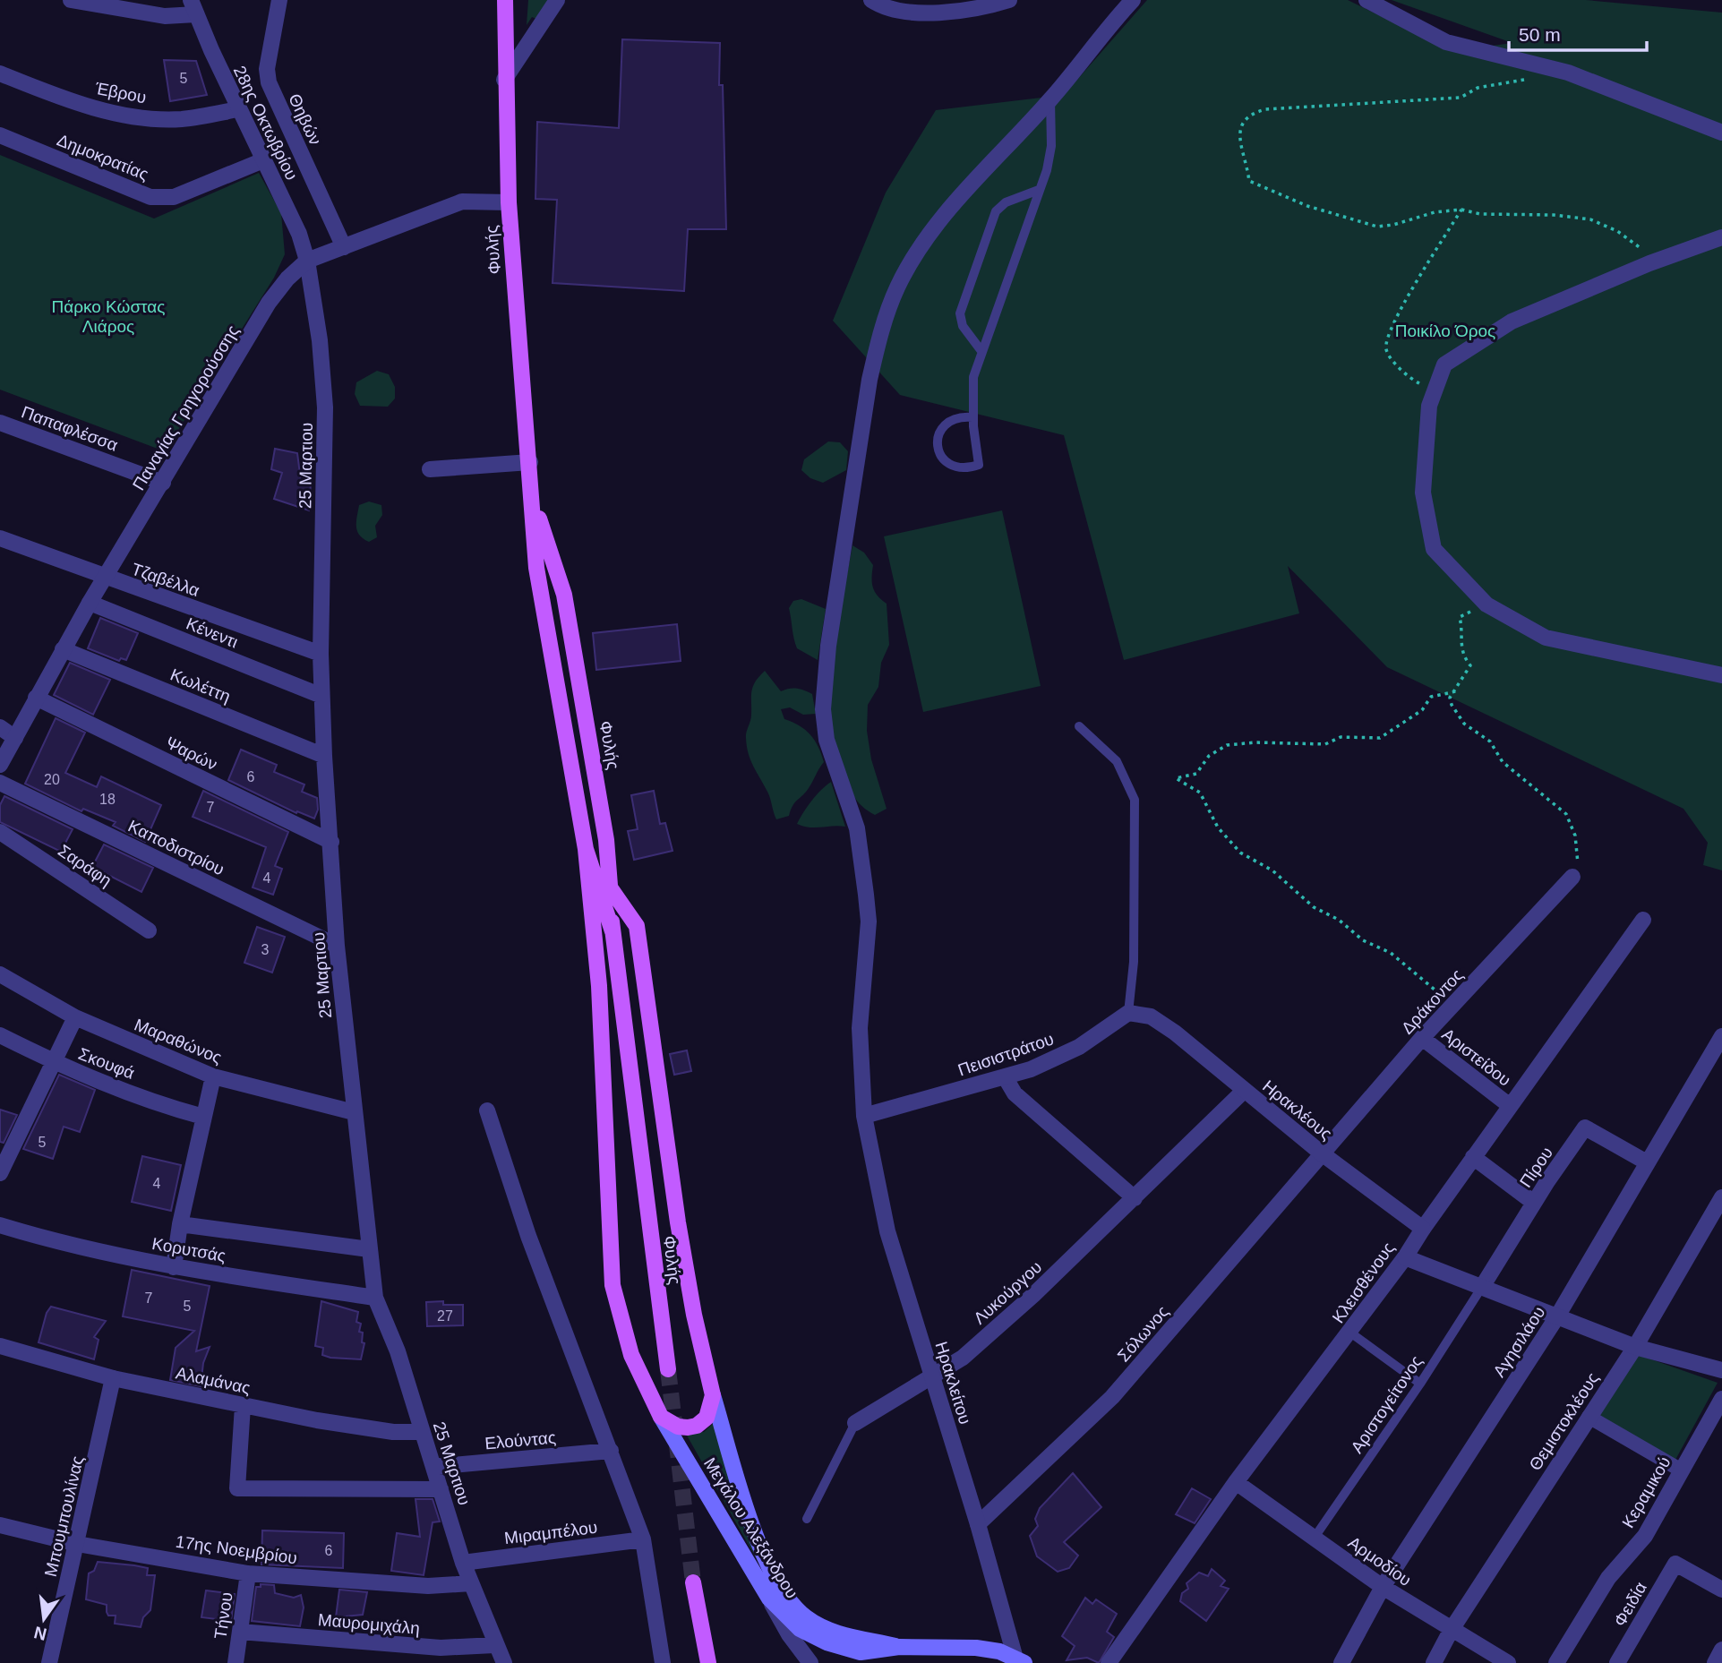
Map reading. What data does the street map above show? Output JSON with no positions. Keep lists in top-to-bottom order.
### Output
{
  "streets": {
    "main road": ["Φυλής", "Μεγάλου Αλεξάνδρου"],
    "street": [
      "Έβρου",
      "Θηβών",
      "28ης Οκτωβρίου",
      "Δημοκρατίας",
      "Παναγίας Γρηγορούσσης",
      "Παπαφλέσσα",
      "25 Μαρτιου",
      "Τζαβέλλα",
      "Κένεντι",
      "Κωλέττη",
      "Ψαρών",
      "Καποδιστρίου",
      "Σαράφη",
      "Δράκοντος",
      "Μαραθώνος",
      "Πεισιστράτου",
      "Αριστείδου",
      "Σκουφά",
      "Ηρακλέους",
      "Πίρου",
      "Κορυτσάς",
      "Κλεισθένους",
      "Λυκούργου",
      "Σόλωνος",
      "Αγησιλάου",
      "Αλαμάνας",
      "Ηρακλείτου",
      "Θεμιστοκλέους",
      "Ελούντας",
      "Κεραμικού",
      "Μπουμπουλίνας",
      "Μιραμπέλου",
      "17ης Νοεμβρίου",
      "Αρμοδίου",
      "Φειδία",
      "Τήνου",
      "Μαυρομιχάλη"
    ],
    "lane": ["Αριστογείτονος"]
  },
  "crossings": [
    ["Έβρου", "28ης Οκτωβρίου"],
    ["Θηβών", "Παναγίας Γρηγορούσσης"],
    ["28ης Οκτωβρίου", "Δημοκρατίας"],
    ["28ης Οκτωβρίου", "Παναγίας Γρηγορούσσης"],
    ["28ης Οκτωβρίου", "25 Μαρτιου"],
    ["Φυλής", "Παναγίας Γρηγορούσσης"],
    ["Παναγίας Γρηγορούσσης", "Παπαφλέσσα"],
    ["Παναγίας Γρηγορούσσης", "25 Μαρτιου"],
    ["Παναγίας Γρηγορούσσης", "Τζαβέλλα"],
    ["Παναγίας Γρηγορούσσης", "Κένεντι"],
    ["Παναγίας Γρηγορούσσης", "Κωλέττη"],
    ["Παναγίας Γρηγορούσσης", "Ψαρών"],
    ["25 Μαρτιου", "Τζαβέλλα"],
    ["25 Μαρτιου", "Κένεντι"],
    ["25 Μαρτιου", "Κωλέττη"],
    ["25 Μαρτιου", "Ψαρών"],
    ["25 Μαρτιου", "Καποδιστρίου"],
    ["25 Μαρτιου", "Μαραθώνος"],
    ["25 Μαρτιου", "Κορυτσάς"],
    ["25 Μαρτιου", "Αλαμάνας"],
    ["25 Μαρτιου", "Ελούντας"],
    ["25 Μαρτιου", "Μιραμπέλου"],
    ["25 Μαρτιου", "17ης Νοεμβρίου"],
    ["25 Μαρτιου", "Μαυρομιχάλη"],
    ["Δράκοντος", "Αριστείδου"],
    ["Δράκοντος", "Ηρακλέους"],
    ["Δράκοντος", "Σόλωνος"],
    ["Πεισιστράτου", "Ηρακλέους"],
    ["Πεισιστράτου", "Ηρακλείτου"],
    ["Αριστείδου", "Κλεισθένους"],
    ["Ηρακλέους", "Κλεισθένους"],
    ["Ηρακλέους", "Λυκούργου"],
    ["Ηρακλέους", "Σόλωνος"],
    ["Πίρου", "Αγησιλάου"],
    ["Πίρου", "Αριστογείτονος"],
    ["Κλεισθένους", "Αρμοδίου"],
    ["Λυκούργου", "Ηρακλείτου"],
    ["Σόλωνος", "Ηρακλείτου"],
    ["Αγησιλάου", "Αρμοδίου"],
    ["Αλαμάνας", "Μπουμπουλίνας"],
    ["Ηρακλείτου", "Μεγάλου Αλεξάνδρου"],
    ["Αριστογείτονος", "Αρμοδίου"],
    ["Θεμιστοκλέους", "Αρμοδίου"],
    ["Μπουμπουλίνας", "17ης Νοεμβρίου"],
    ["17ης Νοεμβρίου", "Τήνου"],
    ["Τήνου", "Μαυρομιχάλη"]
  ],
  "parks": ["Πάρκο Κώστας Λιάρος", "Ποικίλο Όρος"],
  "house_numbers": [
    "5",
    "6",
    "20",
    "18",
    "7",
    "4",
    "3",
    "5",
    "4",
    "7",
    "5",
    "27",
    "6"
  ],
  "scale_bar": "50 m",
  "north": "bottom"
}
